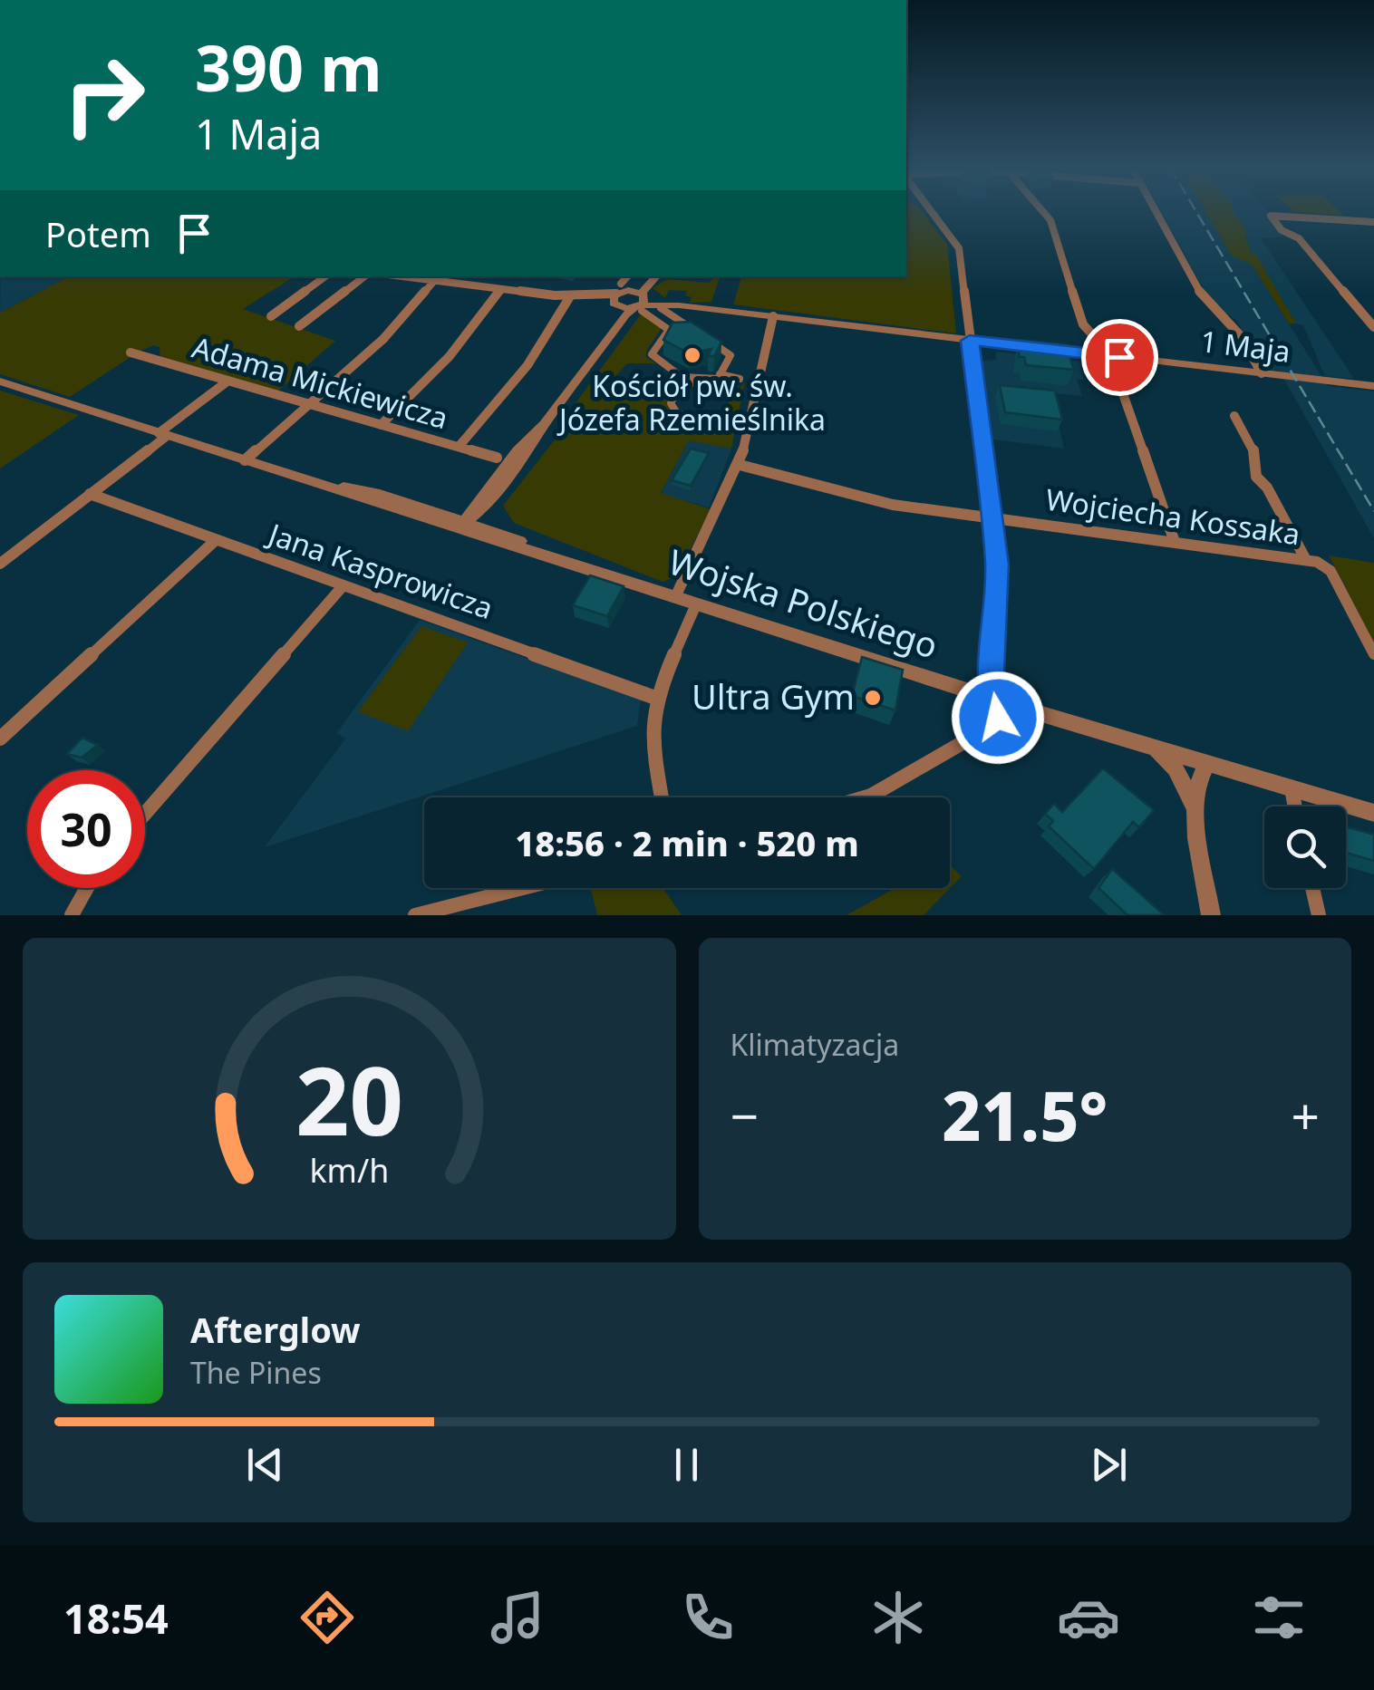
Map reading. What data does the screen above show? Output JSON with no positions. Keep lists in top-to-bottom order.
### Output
{
  "streets": {
    "street": [
      "1 Maja",
      "Adama Mickiewicza",
      "Wojciecha Kossaka",
      "Jana Kasprowicza",
      "Wojska Polskiego"
    ]
  },
  "places": ["Kościół pw. św. Józefa Rzemieślnika", "Ultra Gym"],
  "page": {
    "turn": ["390 m", "1 Maja"],
    "then": "Potem",
    "limit": "30",
    "trip": "18:56 · 2 min · 520 m",
    "tile": "Klimatyzacja",
    "heat": ["−", "21.5°", "+"],
    "song": ["Afterglow", "The Pines"],
    "tabs": "18:54",
    "gauge": ["20", "km/h"]
  }
}
